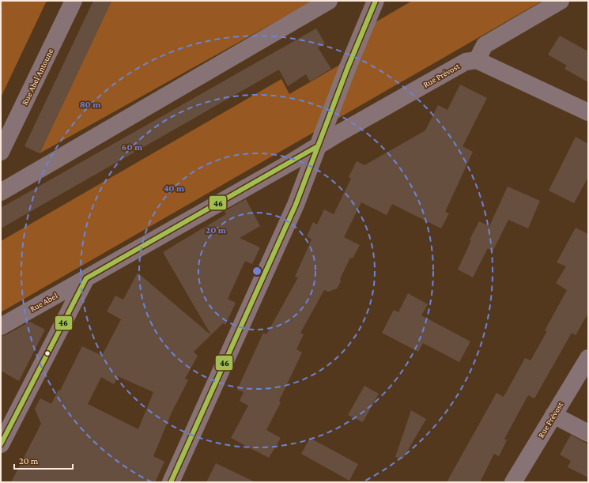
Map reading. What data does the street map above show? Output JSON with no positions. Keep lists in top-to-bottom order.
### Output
{
  "streets": {
    "street": ["Rue Prévost", "Rue Abel Antoune", "Rue Abel"]
  },
  "crossings": [
    ["Rue Prévost", "Rue Abel"]
  ],
  "lines": ["transit line 46"],
  "scale_bar": "20 m",
  "rings": [
    "80 m",
    "60 m",
    "40 m",
    "20 m"
  ]
}
